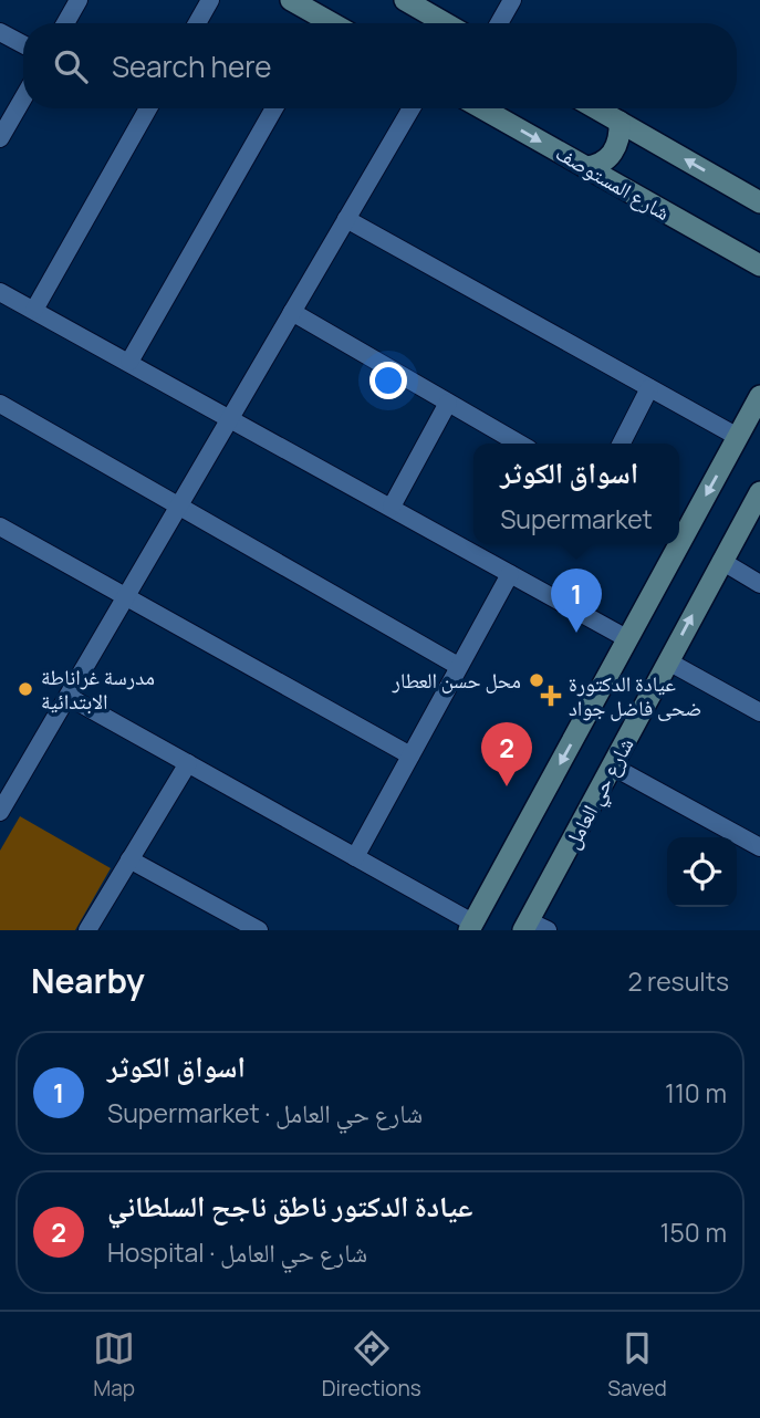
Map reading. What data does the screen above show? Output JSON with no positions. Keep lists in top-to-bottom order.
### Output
{
  "streets": {
    "main road": ["شارع المستوصف", "شارع حي العامل"]
  },
  "one_way": ["شارع المستوصف"],
  "places": {
    "other": ["محل حسن العطار", "مدرسة غراناطة الابتدائية"],
    "health": ["عيادة الدكتورة ضحى فاضل جواد"]
  },
  "page": {
    "search": "Search here",
    "popup": ["اسواق الكوثر", "Supermarket"],
    "pins": ["1", "2"],
    "heading": ["Nearby", "2 results"],
    "list": [
      {
        "mark": "1",
        "name": "اسواق الكوثر",
        "note": "Supermarket · شارع حي العامل",
        "value": "110 m"
      },
      {
        "mark": "2",
        "name": "عيادة الدكتور ناطق ناجح السلطاني",
        "note": "Hospital · شارع حي العامل",
        "value": "150 m"
      }
    ],
    "nav": ["Map", "Directions", "Saved"]
  }
}
